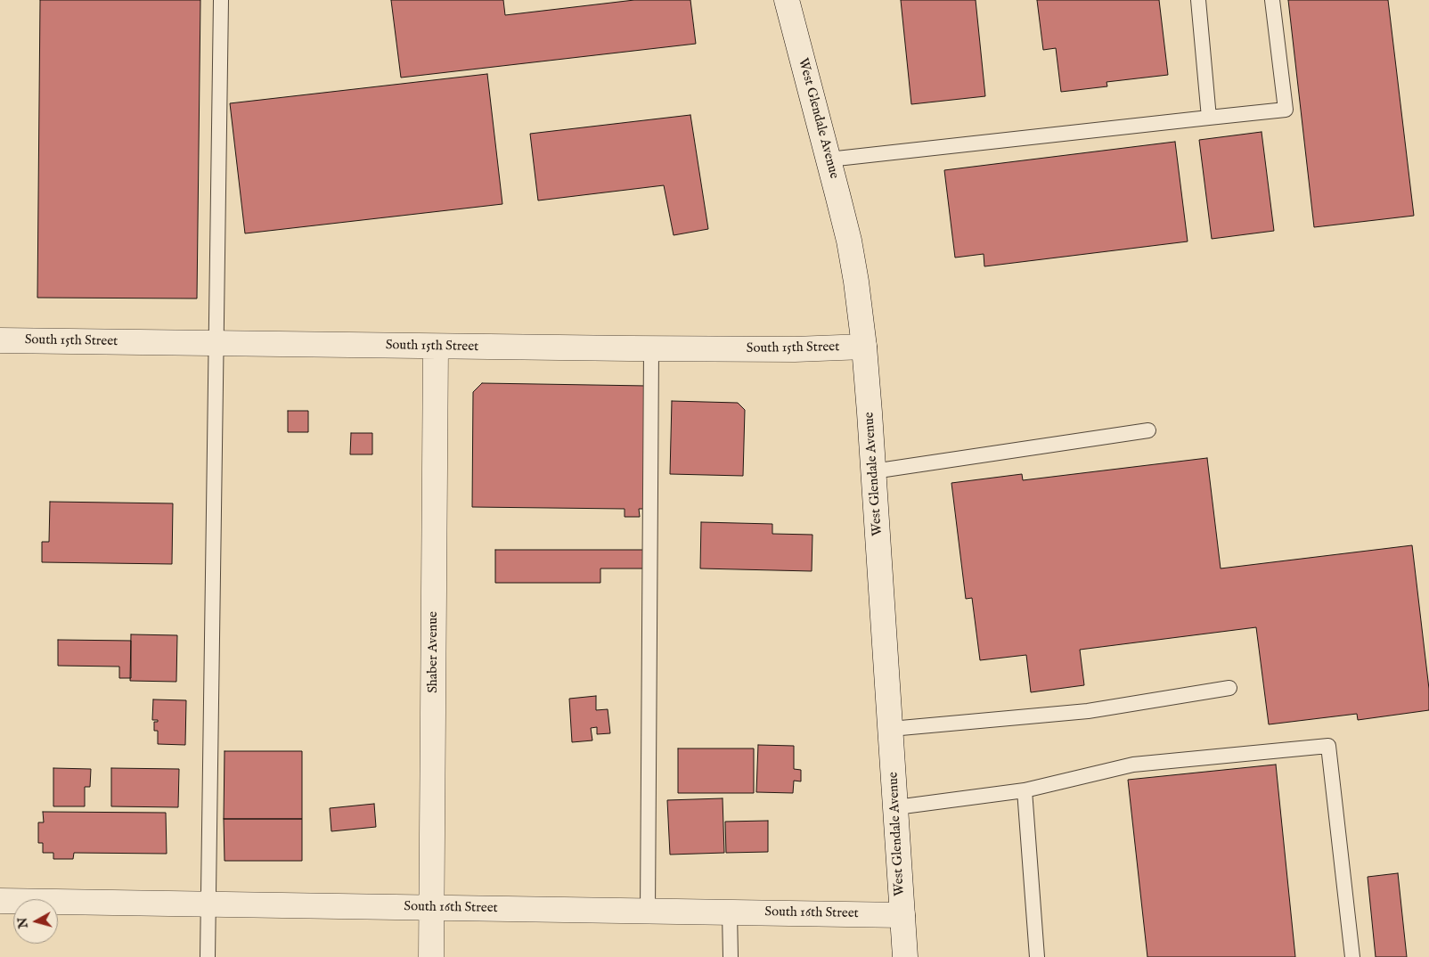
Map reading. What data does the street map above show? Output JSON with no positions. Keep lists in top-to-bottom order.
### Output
{
  "streets": {
    "street": [
      "West Glendale Avenue",
      "South 15th Street",
      "Shaber Avenue",
      "South 16th Street"
    ]
  },
  "crossings": [
    ["West Glendale Avenue", "South 15th Street"],
    ["West Glendale Avenue", "South 16th Street"],
    ["South 15th Street", "Shaber Avenue"],
    ["Shaber Avenue", "South 16th Street"]
  ],
  "north": "left"
}
